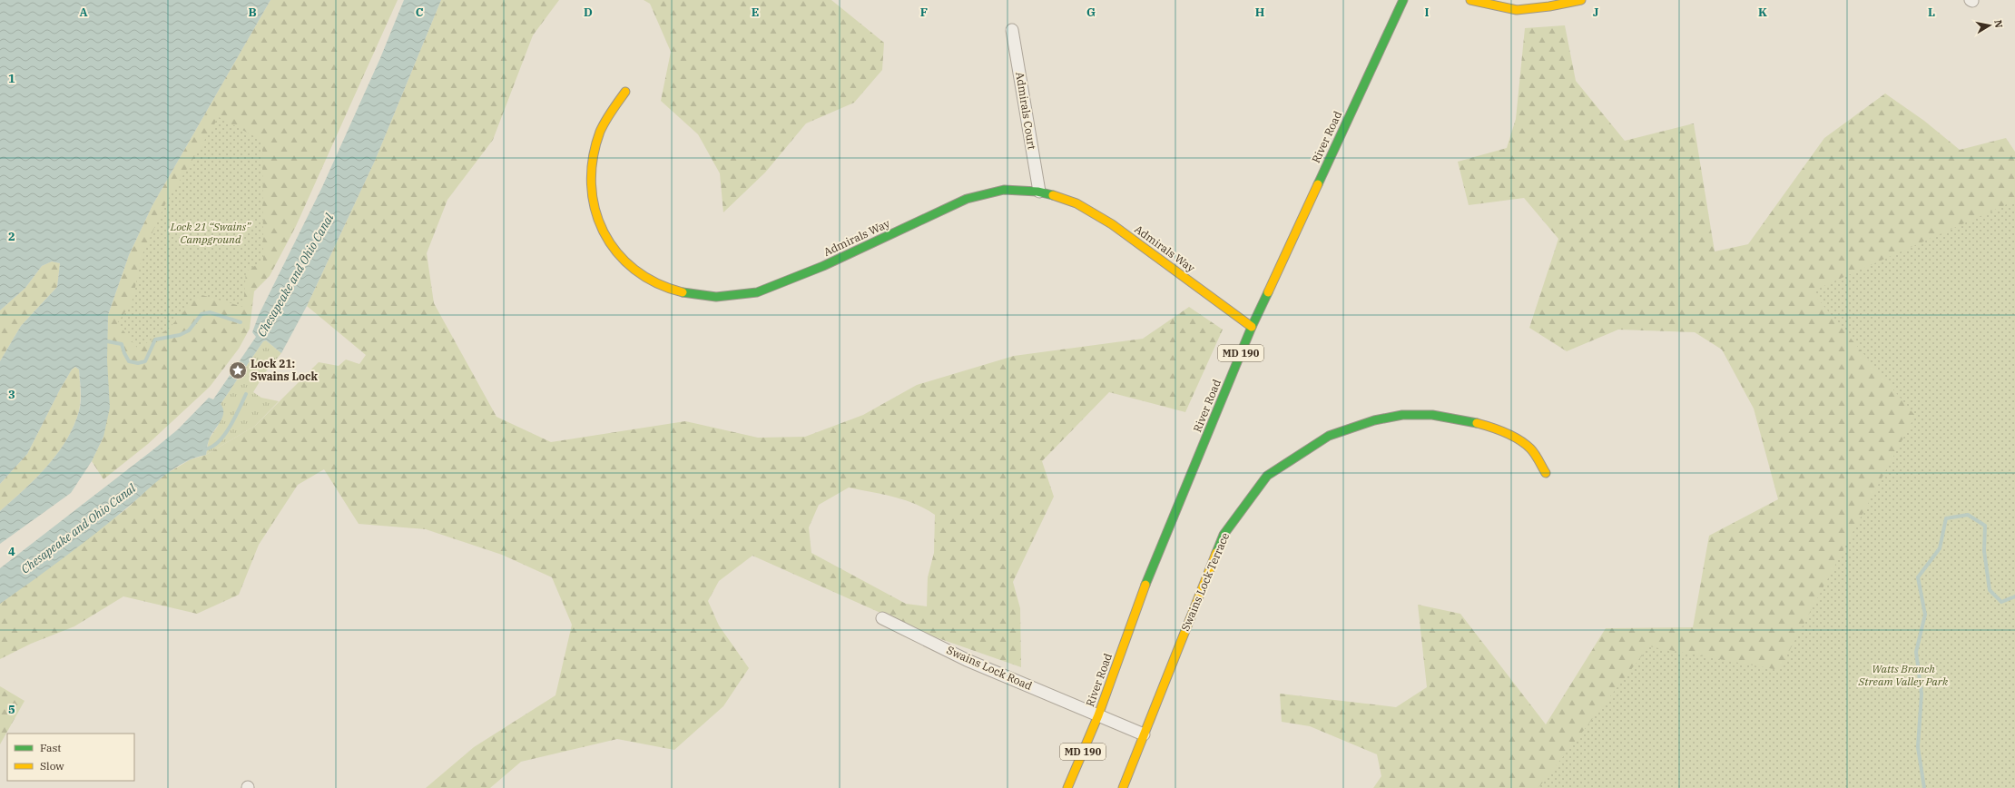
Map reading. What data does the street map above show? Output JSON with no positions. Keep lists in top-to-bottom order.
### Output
{
  "streets": {
    "street": [
      "Admirals Court",
      "River Road",
      "Admirals Way",
      "MD 190",
      "Swains Lock Terrace",
      "Swains Lock Road"
    ]
  },
  "crossings": [
    ["Admirals Court", "Admirals Way"],
    ["River Road", "Admirals Way"],
    ["River Road", "Swains Lock Road"]
  ],
  "water": ["Chesapeake and Ohio Canal"],
  "parks": ["Lock 21 “Swains” Campground", "Watts Branch Stream Valley Park"],
  "places": {
    "place": ["Lock 21: Swains Lock"]
  },
  "legend": ["Fast", "Slow"],
  "north": "right",
  "grid": {
    "columns": [
      "A",
      "B",
      "C",
      "D",
      "E",
      "F",
      "G",
      "H",
      "I",
      "J",
      "K",
      "L"
    ],
    "rows": [
      "1",
      "2",
      "3",
      "4",
      "5"
    ]
  }
}
